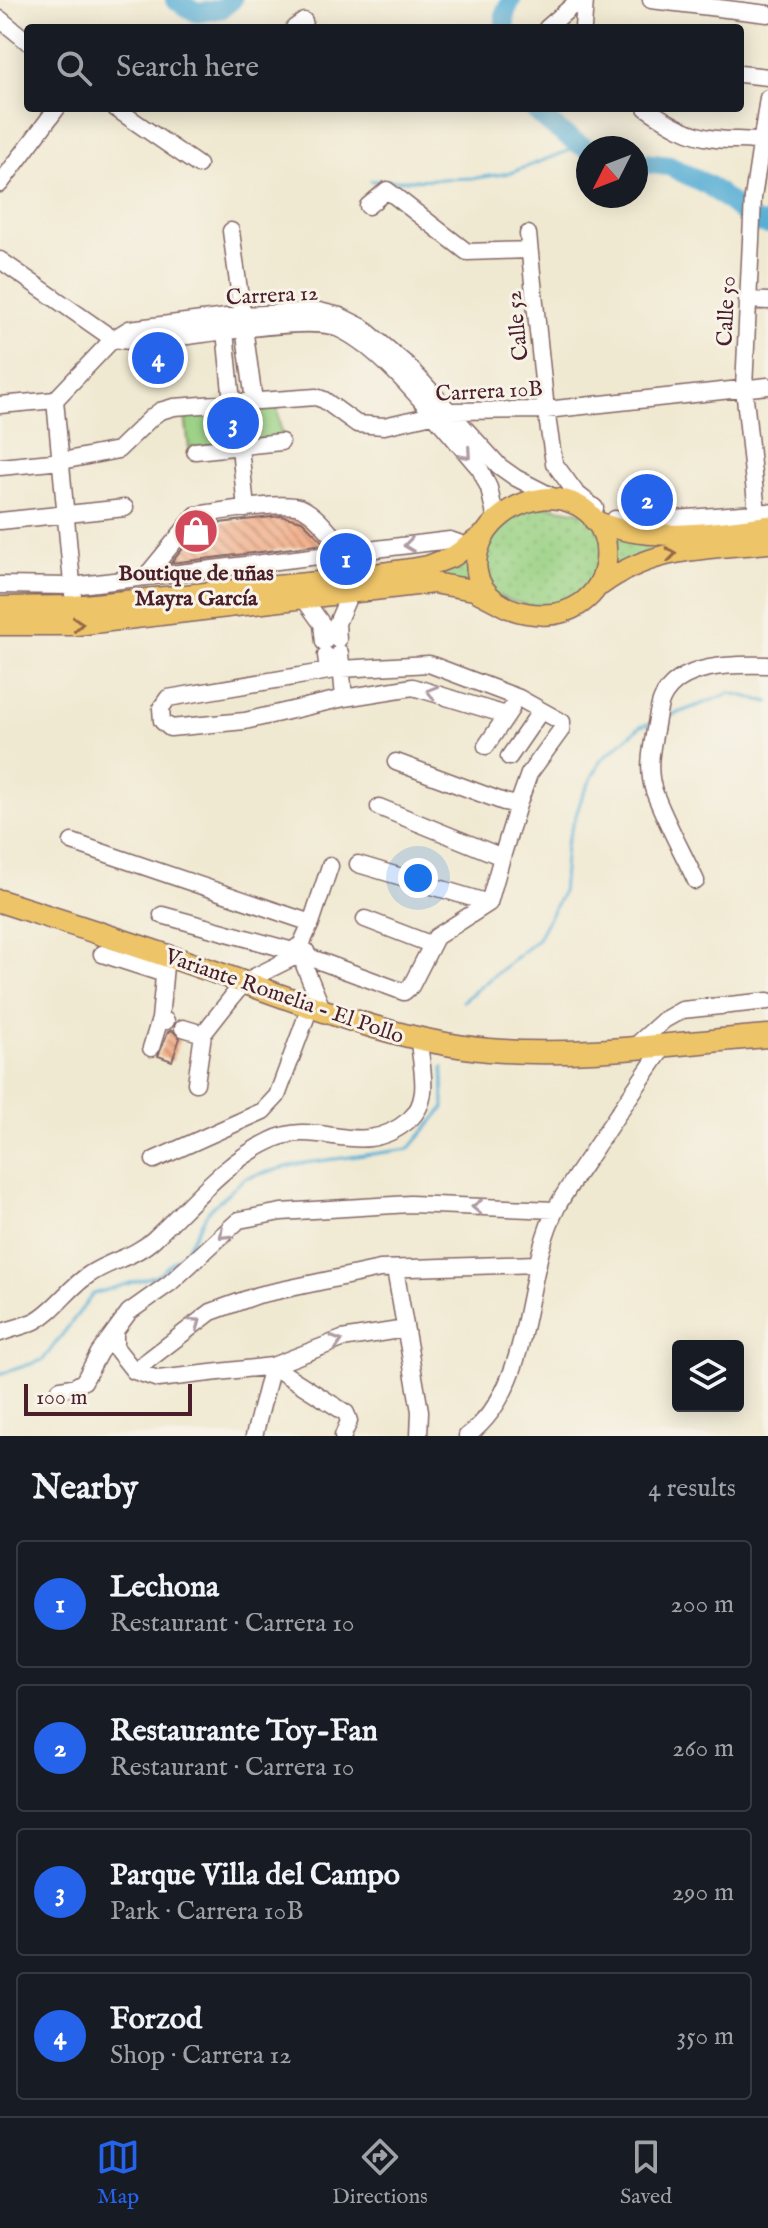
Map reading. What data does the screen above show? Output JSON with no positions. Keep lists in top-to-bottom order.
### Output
{
  "streets": {
    "highway": ["Variante Romelia - El Pollo"],
    "street": [
      "Carrera 12",
      "Calle 50",
      "Calle 52",
      "Carrera 10B"
    ]
  },
  "crossings": [
    ["Carrera 12", "Carrera 10B"],
    ["Calle 50", "Calle 52"],
    ["Calle 50", "Carrera 10B"],
    ["Calle 52", "Carrera 10B"]
  ],
  "places": {
    "shop": ["Boutique de uñas Mayra García"]
  },
  "scale_bar": "100 m",
  "north": "bottom left",
  "page": {
    "search": "Search here",
    "pins": [
      "4",
      "3",
      "2",
      "1"
    ],
    "scale": "100 m",
    "heading": ["Nearby", "4 results"],
    "list": [
      {
        "mark": "1",
        "name": "Lechona",
        "note": "Restaurant · Carrera 10",
        "value": "200 m"
      },
      {
        "mark": "2",
        "name": "Restaurante Toy-Fan",
        "note": "Restaurant · Carrera 10",
        "value": "260 m"
      },
      {
        "mark": "3",
        "name": "Parque Villa del Campo",
        "note": "Park · Carrera 10B",
        "value": "290 m"
      },
      {
        "mark": "4",
        "name": "Forzod",
        "note": "Shop · Carrera 12",
        "value": "350 m"
      }
    ],
    "nav": ["Map", "Directions", "Saved"]
  }
}
